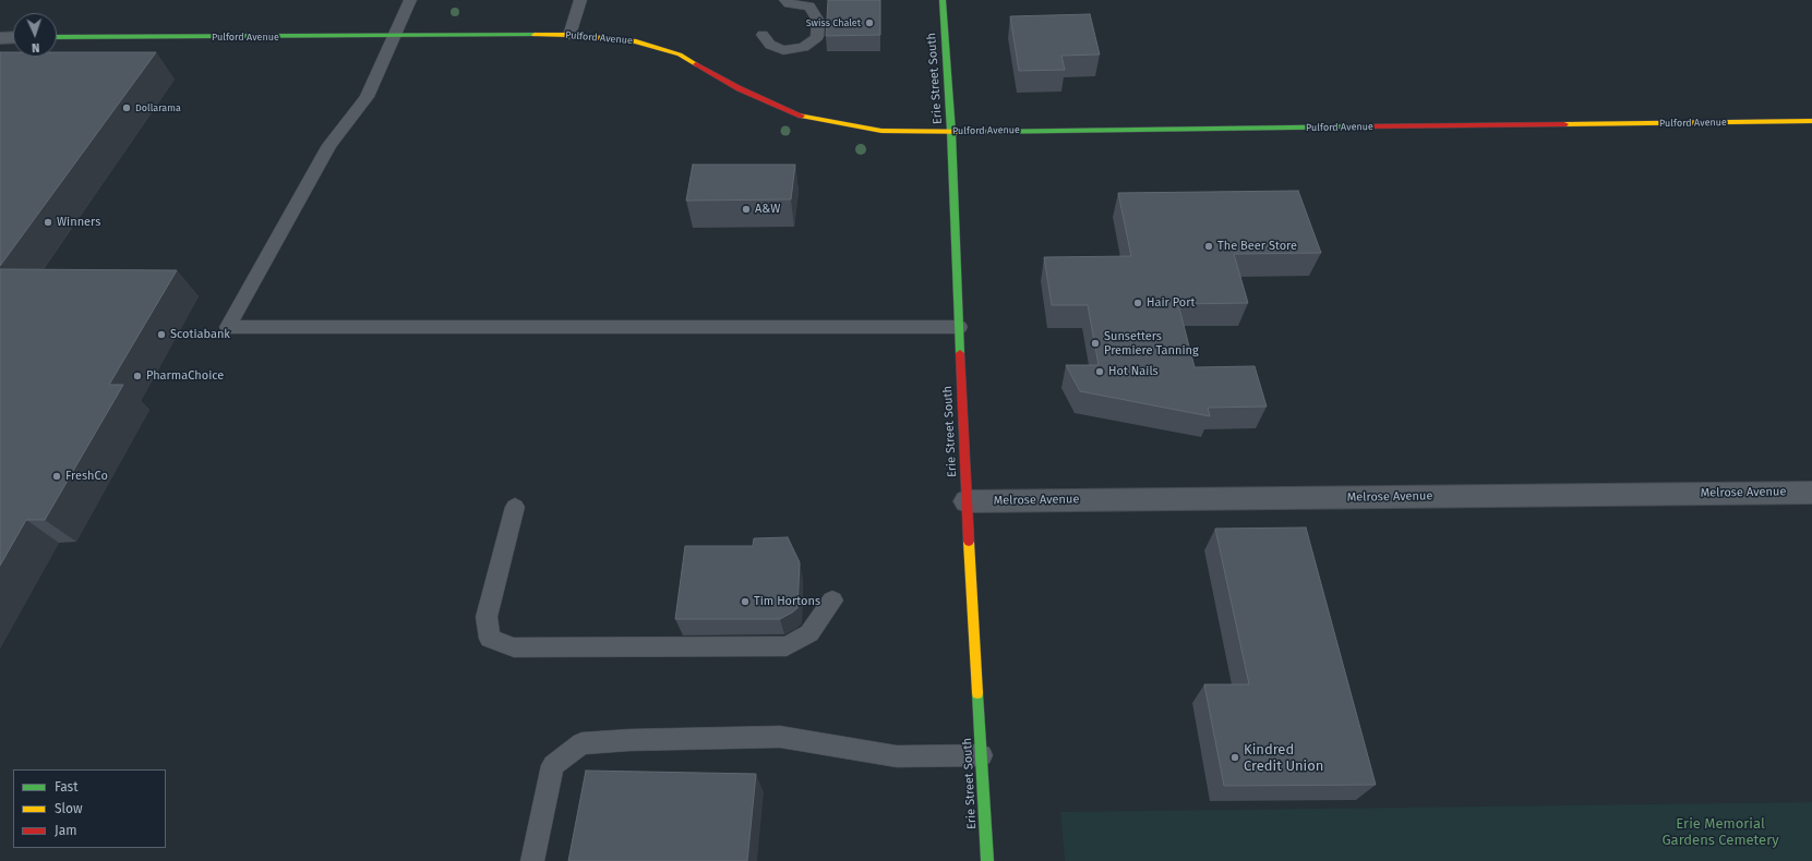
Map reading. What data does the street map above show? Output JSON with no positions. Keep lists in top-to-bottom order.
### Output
{
  "streets": {
    "street": ["Pulford Avenue", "Erie Street South", "Melrose Avenue"]
  },
  "crossings": [
    ["Pulford Avenue", "Erie Street South"],
    ["Erie Street South", "Melrose Avenue"]
  ],
  "parks": ["Erie Memorial Gardens Cemetery"],
  "places": [
    "Swiss Chalet",
    "Dollarama",
    "A&W",
    "Winners",
    "The Beer Store",
    "Hair Port",
    "Scotiabank",
    "Sunsetters Premiere Tanning",
    "Hot Nails",
    "PharmaChoice",
    "FreshCo",
    "Tim Hortons",
    "Kindred Credit Union"
  ],
  "legend": ["Fast", "Slow", "Jam"],
  "north": "bottom"
}
